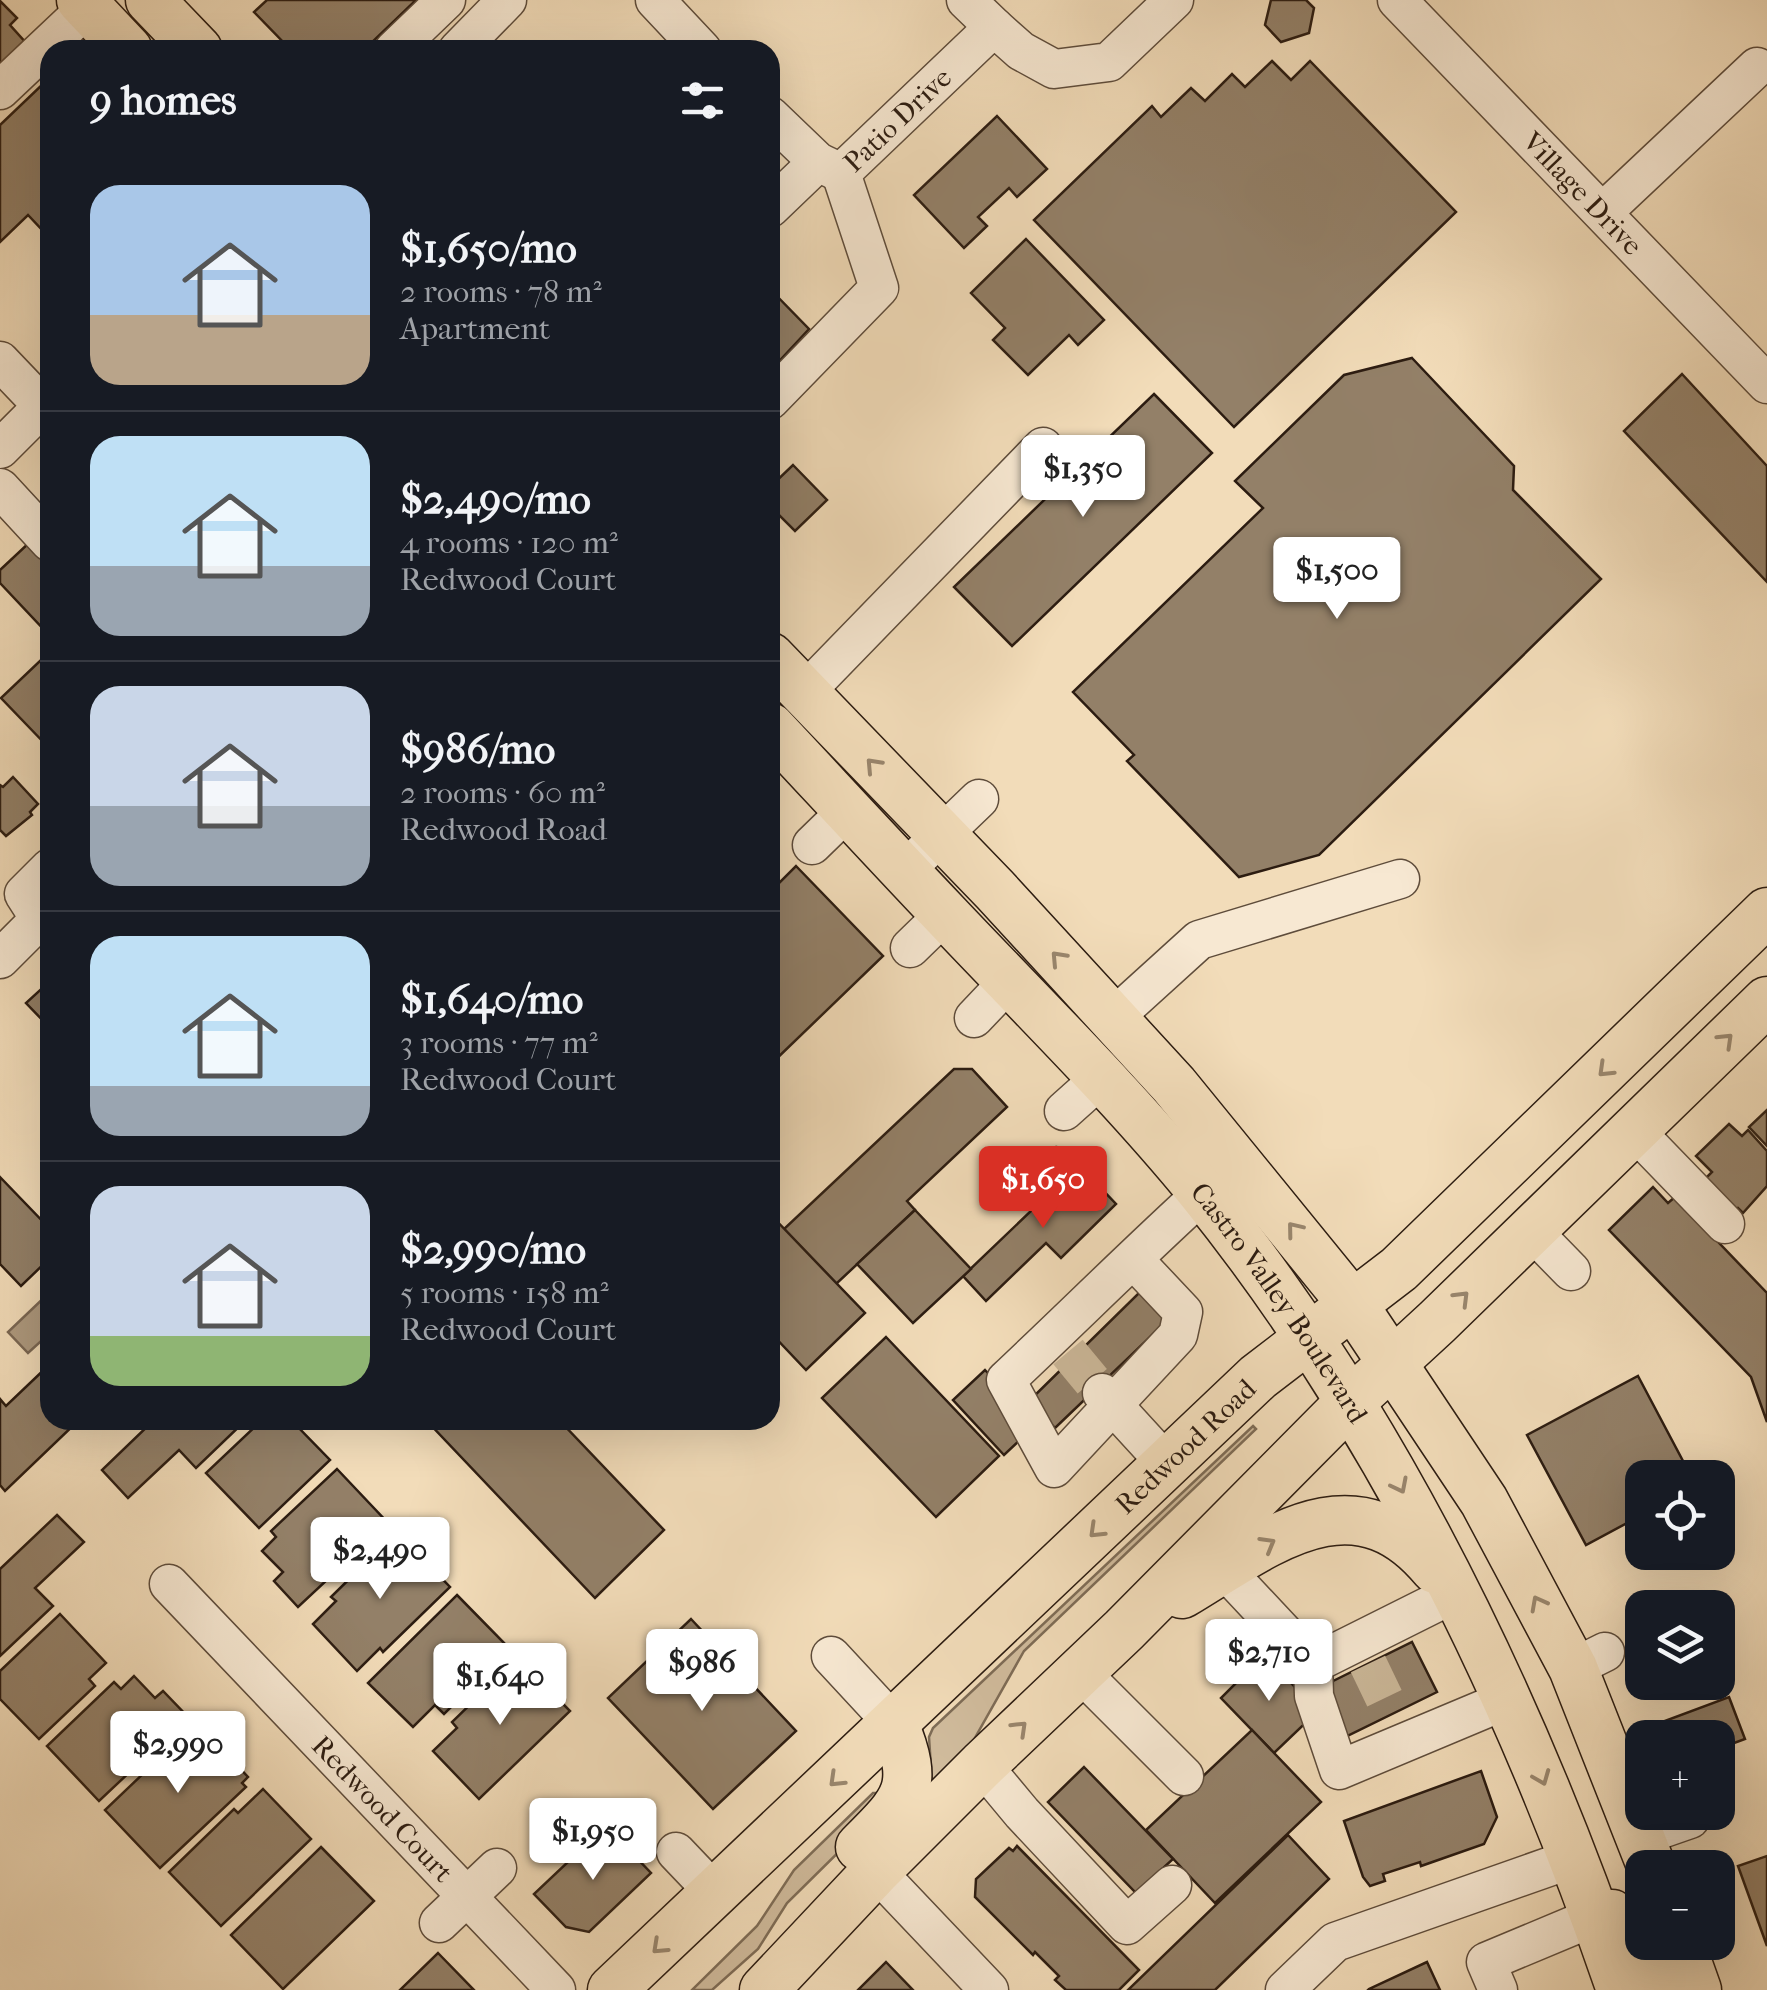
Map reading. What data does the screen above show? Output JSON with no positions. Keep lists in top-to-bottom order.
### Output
{
  "streets": {
    "main road": ["Castro Valley Boulevard", "Redwood Road"],
    "street": ["Patio Drive", "Village Drive", "Redwood Court"]
  },
  "crossings": [
    ["Castro Valley Boulevard", "Redwood Road"]
  ],
  "page": {
    "heading": "9 homes",
    "list": [
      {
        "name": "$1,650/mo",
        "note": "2 rooms · 78 m² · Apartment"
      },
      {
        "name": "$2,490/mo",
        "note": "4 rooms · 120 m² · Redwood Court"
      },
      {
        "name": "$986/mo",
        "note": "2 rooms · 60 m² · Redwood Road"
      },
      {
        "name": "$1,640/mo",
        "note": "3 rooms · 77 m² · Redwood Court"
      },
      {
        "name": "$2,990/mo",
        "note": "5 rooms · 158 m² · Redwood Court"
      }
    ],
    "price": [
      "$1,350",
      "$1,500",
      "$1,650",
      "$2,490",
      "$2,710",
      "$986",
      "$1,640",
      "$2,990",
      "$1,950"
    ],
    "map_buttons": ["+", "−"]
  }
}
